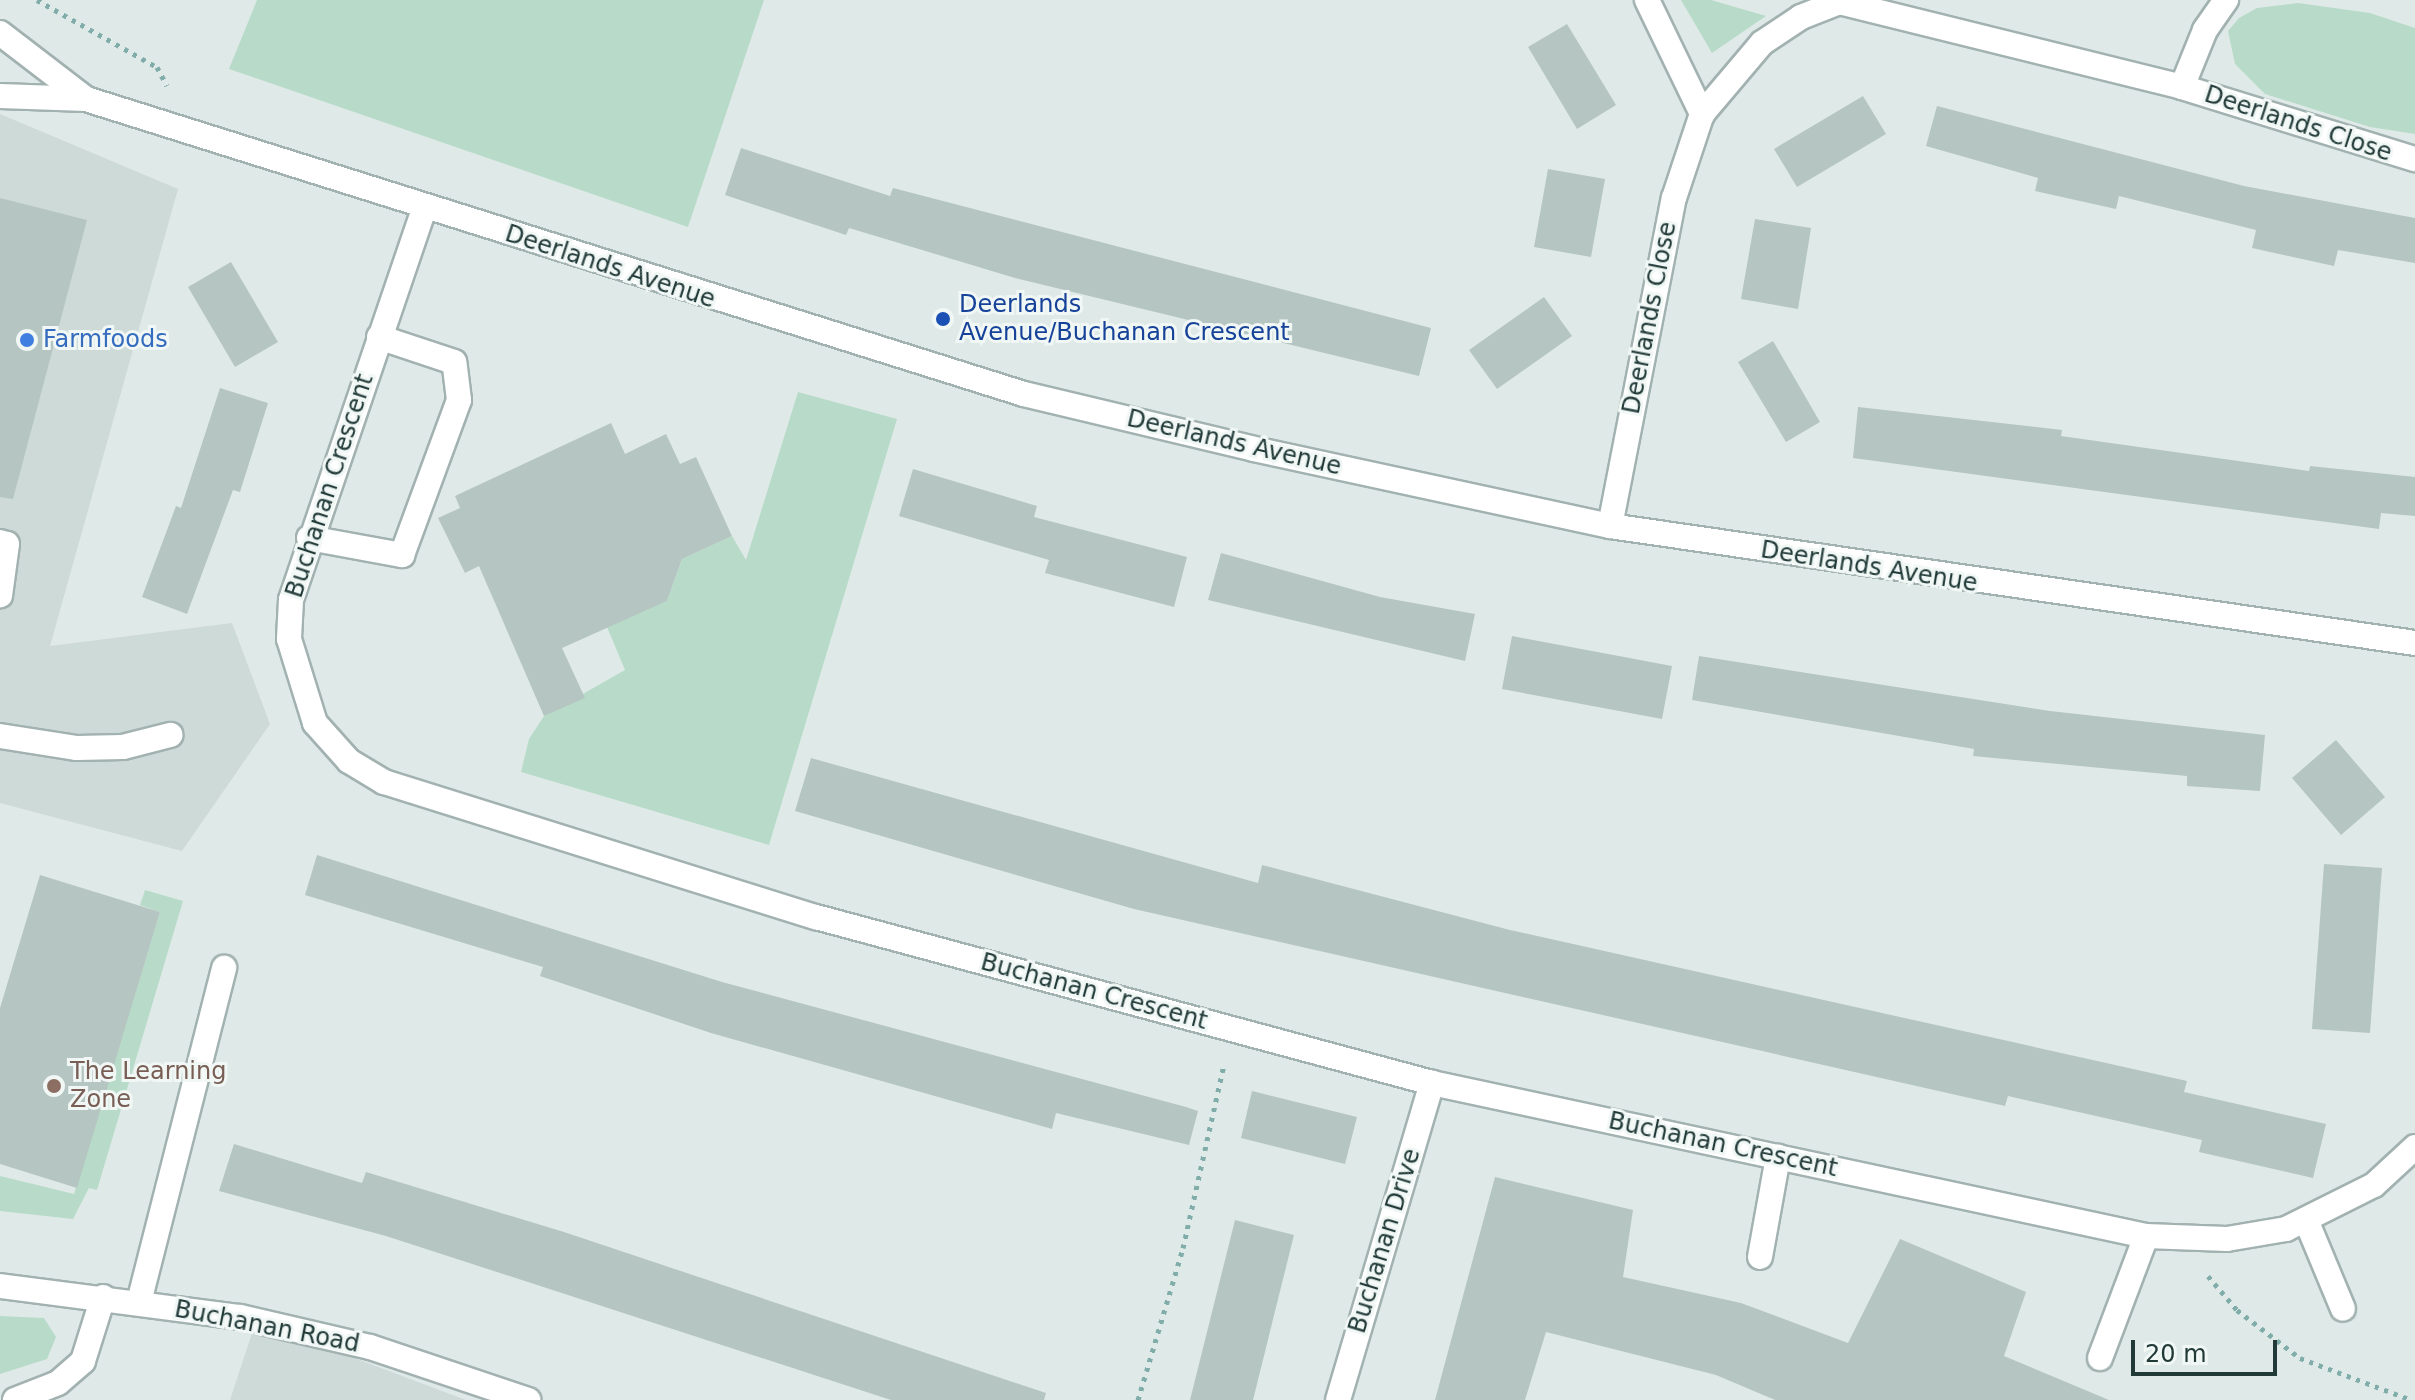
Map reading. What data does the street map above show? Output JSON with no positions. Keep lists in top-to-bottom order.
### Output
{
  "streets": {
    "street": [
      "Deerlands Close",
      "Deerlands Avenue",
      "Buchanan Crescent",
      "Buchanan Drive",
      "Buchanan Road"
    ]
  },
  "crossings": [
    ["Deerlands Close", "Deerlands Avenue"],
    ["Deerlands Avenue", "Buchanan Crescent"],
    ["Buchanan Crescent", "Buchanan Drive"]
  ],
  "places": ["Deerlands Avenue/Buchanan Crescent", "Farmfoods", "The Learning Zone"],
  "scale_bar": "20 m"
}
